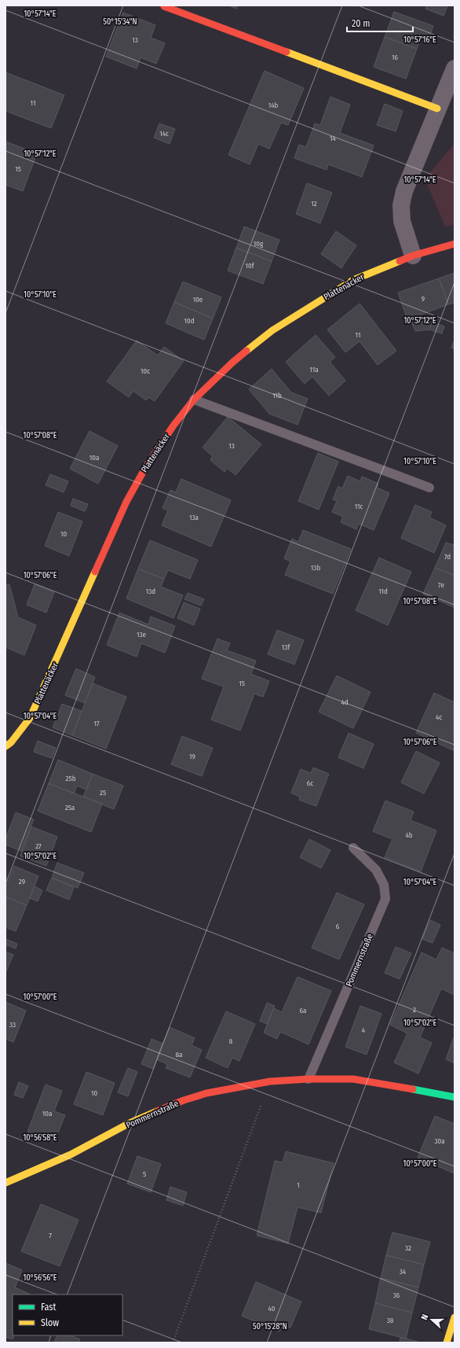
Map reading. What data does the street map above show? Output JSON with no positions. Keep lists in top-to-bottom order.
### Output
{
  "streets": {
    "street": ["Plattenäcker", "Pommernstraße"]
  },
  "house_numbers": [
    "13",
    "16",
    "11",
    "14b",
    "14c",
    "14",
    "15",
    "12",
    "10g",
    "10f",
    "9",
    "10e",
    "10d",
    "11",
    "11a",
    "10c",
    "11b",
    "13",
    "10a",
    "11c",
    "13a",
    "10",
    "7d",
    "13b",
    "7e",
    "13d",
    "11d",
    "13e",
    "13f",
    "15",
    "4d",
    "4c",
    "17",
    "19",
    "25b",
    "6c",
    "25",
    "25a",
    "4b",
    "27",
    "29",
    "6",
    "2",
    "6a",
    "33",
    "4",
    "8",
    "8a",
    "10",
    "10a",
    "30a",
    "5",
    "1",
    "7",
    "32",
    "34",
    "36",
    "40",
    "38"
  ],
  "legend": ["Fast", "Slow"],
  "scale_bar": "20 m",
  "north": "left",
  "coordinates": [
    "10°57'14\"E",
    "50°15'34\"N",
    "10°57'16\"E",
    "10°57'12\"E",
    "10°57'10\"E",
    "10°57'08\"E",
    "10°57'06\"E",
    "10°57'04\"E",
    "10°57'02\"E",
    "10°57'00\"E",
    "10°56'58\"E",
    "10°56'56\"E",
    "50°15'28\"N"
  ]
}
